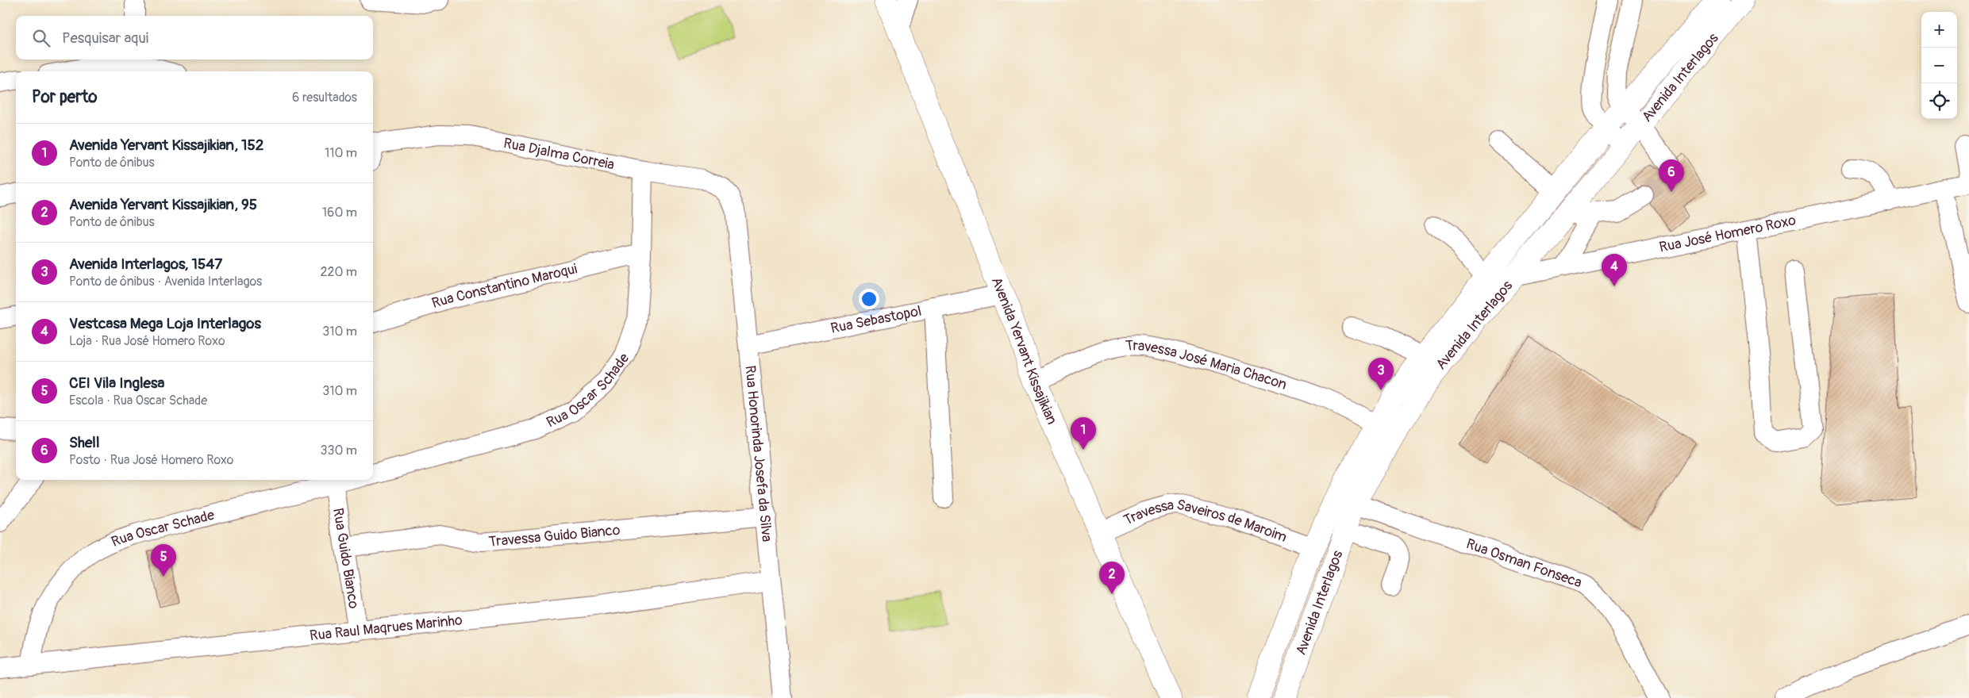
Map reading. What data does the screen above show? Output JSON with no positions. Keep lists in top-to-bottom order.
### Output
{
  "streets": {
    "main road": ["Avenida Interlagos", "Avenida Yervant Kissajikian"],
    "street": [
      "Rua Djalma Correia",
      "Rua José Homero Roxo",
      "Rua Constantino Maroqui",
      "Rua Sebastopol",
      "Travessa José Maria Chacon",
      "Rua Oscar Schade",
      "Rua Honorinda Josefa da Silva",
      "Travessa Saveiros de Maroim",
      "Travessa Guido Bianco",
      "Rua Guido Bianco",
      "Rua Osman Fonseca",
      "Rua Raul Maqrues Marinho"
    ]
  },
  "crossings": [
    ["Avenida Interlagos", "Rua José Homero Roxo"],
    ["Avenida Interlagos", "Travessa José Maria Chacon"],
    ["Avenida Interlagos", "Travessa Saveiros de Maroim"],
    ["Avenida Interlagos", "Rua Osman Fonseca"],
    ["Rua Djalma Correia", "Rua Oscar Schade"],
    ["Rua Djalma Correia", "Rua Honorinda Josefa da Silva"],
    ["Rua Constantino Maroqui", "Rua Oscar Schade"],
    ["Rua Sebastopol", "Avenida Yervant Kissajikian"],
    ["Rua Sebastopol", "Rua Honorinda Josefa da Silva"],
    ["Avenida Yervant Kissajikian", "Travessa José Maria Chacon"],
    ["Avenida Yervant Kissajikian", "Travessa Saveiros de Maroim"],
    ["Rua Oscar Schade", "Rua Guido Bianco"],
    ["Rua Oscar Schade", "Rua Raul Maqrues Marinho"],
    ["Rua Honorinda Josefa da Silva", "Travessa Guido Bianco"],
    ["Rua Honorinda Josefa da Silva", "Rua Raul Maqrues Marinho"],
    ["Travessa Guido Bianco", "Rua Guido Bianco"],
    ["Rua Guido Bianco", "Rua Raul Maqrues Marinho"]
  ],
  "page": {
    "map_buttons": ["+", "−"],
    "search": "Pesquisar aqui",
    "heading": ["Por perto", "6 resultados"],
    "list": [
      {
        "mark": "1",
        "name": "Avenida Yervant Kissajikian, 152",
        "note": "Ponto de ônibus",
        "value": "110 m"
      },
      {
        "mark": "2",
        "name": "Avenida Yervant Kissajikian, 95",
        "note": "Ponto de ônibus",
        "value": "160 m"
      },
      {
        "mark": "3",
        "name": "Avenida Interlagos, 1547",
        "note": "Ponto de ônibus · Avenida Interlagos",
        "value": "220 m"
      },
      {
        "mark": "4",
        "name": "Vestcasa Mega Loja Interlagos",
        "note": "Loja · Rua José Homero Roxo",
        "value": "310 m"
      },
      {
        "mark": "5",
        "name": "CEI Vila Inglesa",
        "note": "Escola · Rua Oscar Schade",
        "value": "310 m"
      },
      {
        "mark": "6",
        "name": "Shell",
        "note": "Posto · Rua José Homero Roxo",
        "value": "330 m"
      }
    ],
    "pins": [
      "6",
      "4",
      "3",
      "1",
      "5",
      "2"
    ]
  }
}
